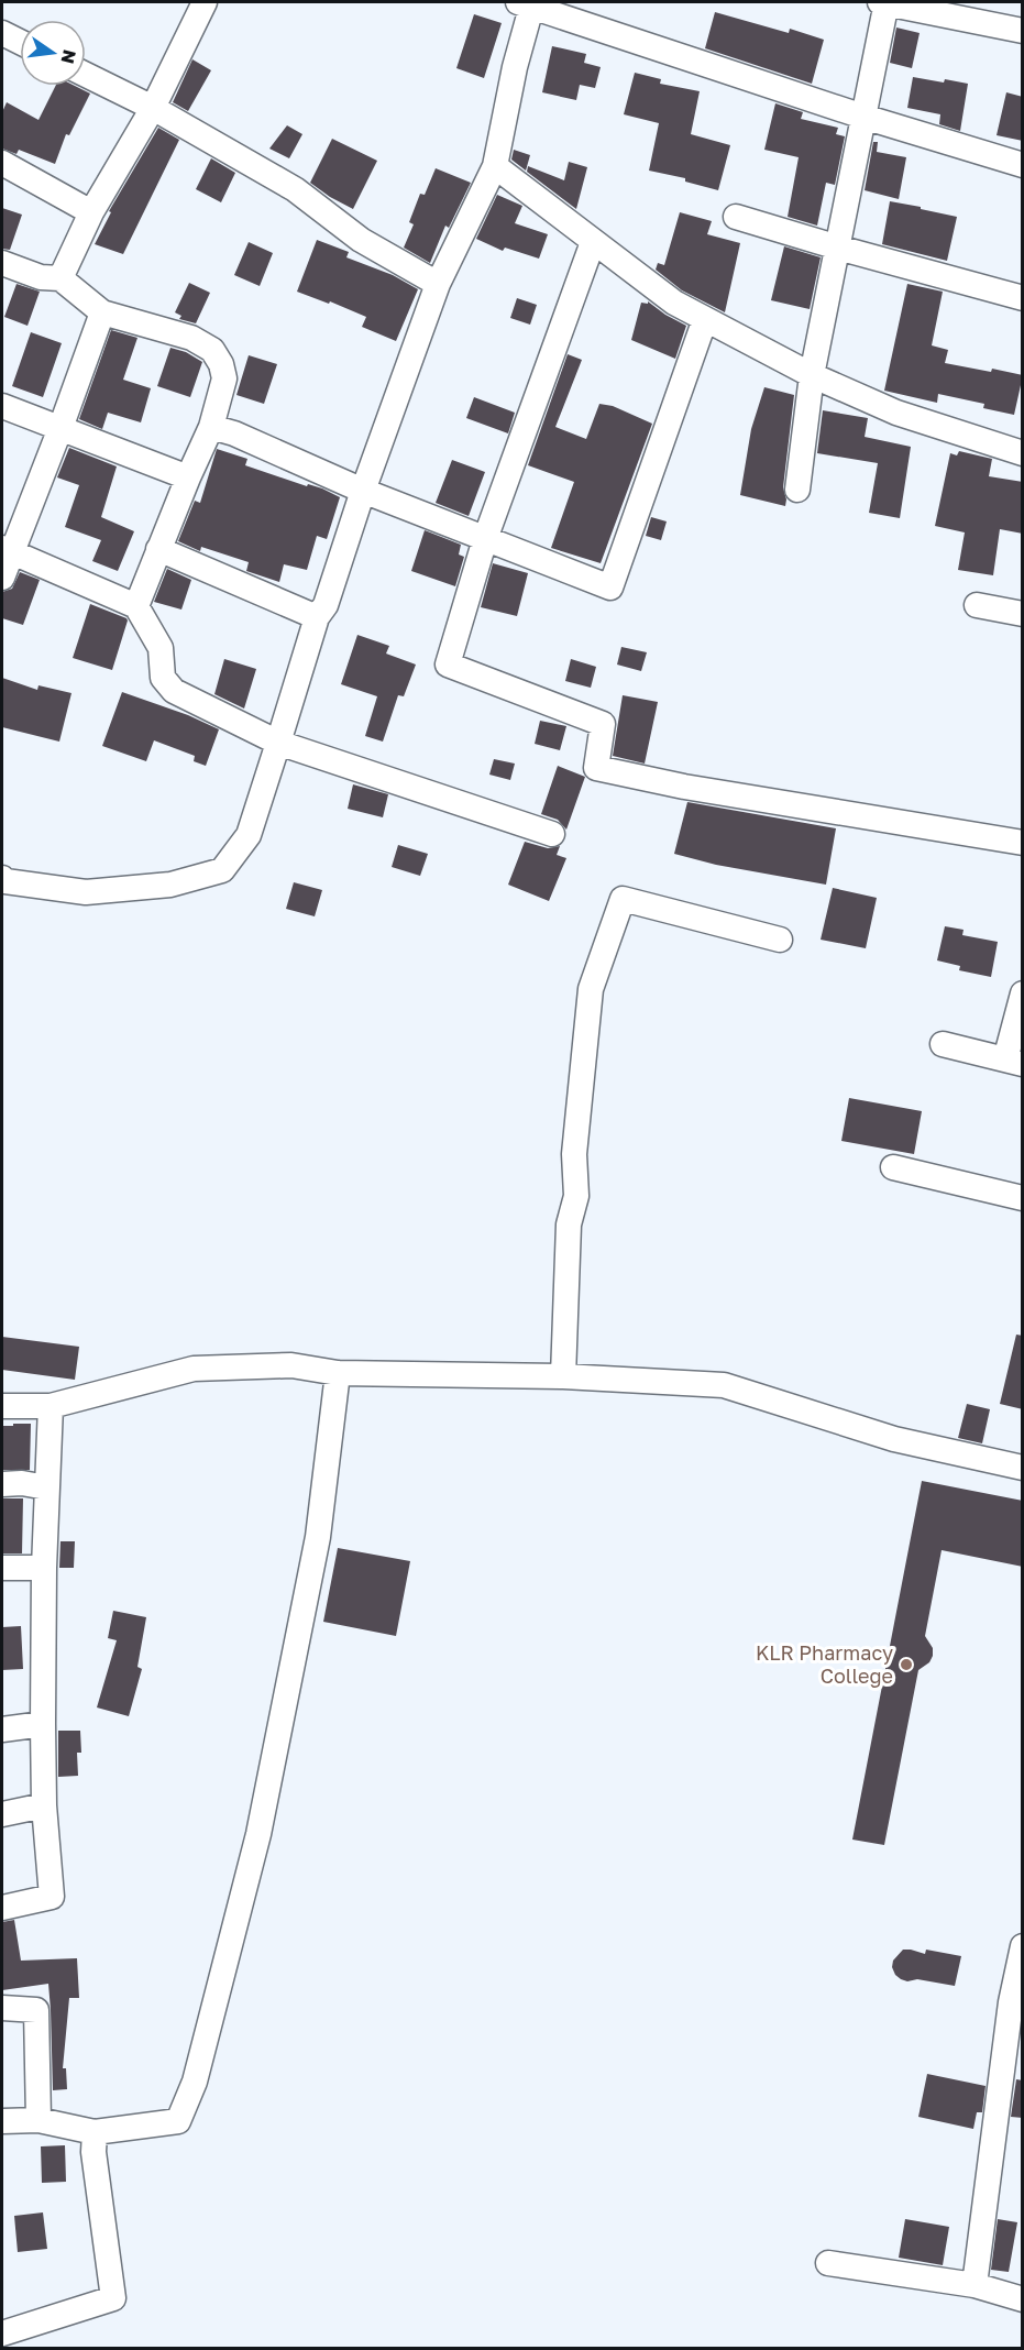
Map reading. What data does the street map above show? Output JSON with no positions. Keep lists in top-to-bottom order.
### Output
{
  "places": ["KLR Pharmacy College"],
  "north": "right"
}
